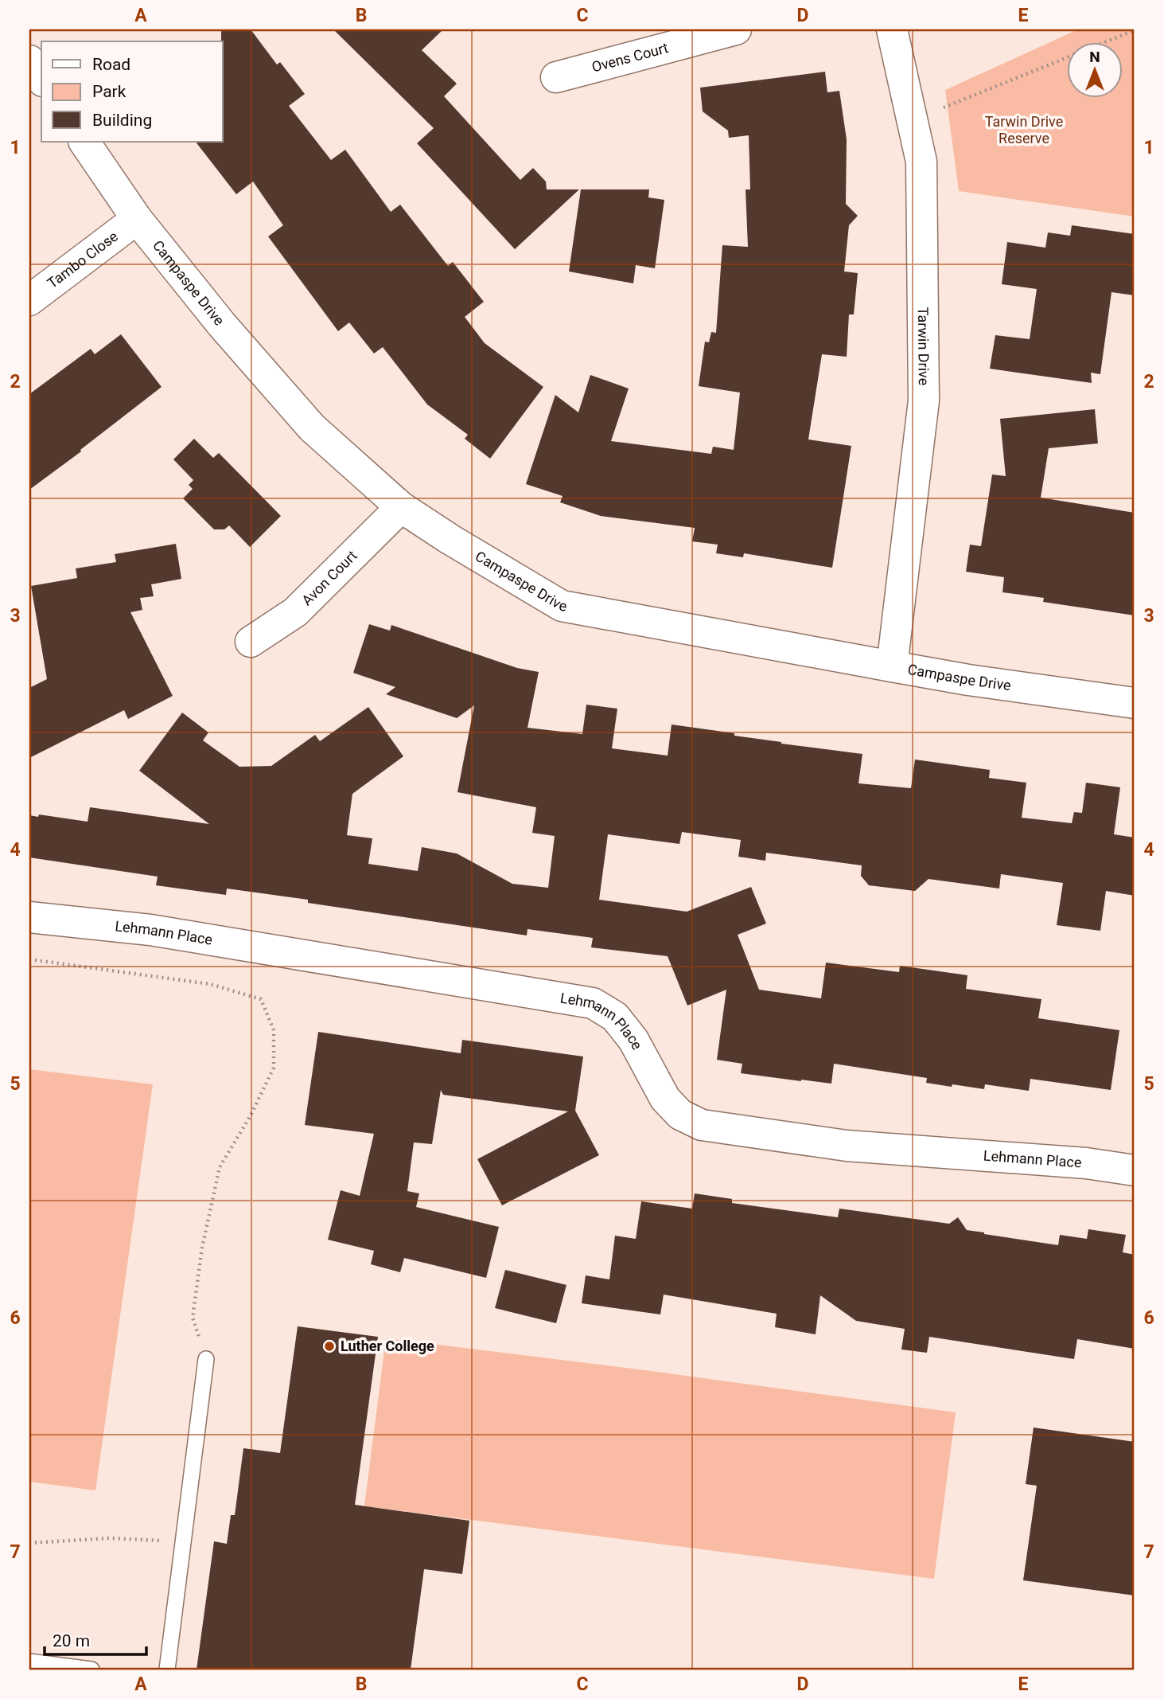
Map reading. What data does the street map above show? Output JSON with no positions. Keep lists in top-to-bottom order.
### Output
{
  "streets": {
    "street": [
      "Ovens Court",
      "Tambo Close",
      "Campaspe Drive",
      "Tarwin Drive",
      "Avon Court",
      "Lehmann Place"
    ]
  },
  "crossings": [
    ["Tambo Close", "Campaspe Drive"],
    ["Campaspe Drive", "Tarwin Drive"],
    ["Campaspe Drive", "Avon Court"]
  ],
  "parks": ["Tarwin Drive Reserve"],
  "places": ["Luther College"],
  "legend": ["Road", "Park", "Building"],
  "scale_bar": "20 m",
  "north": "top",
  "grid": {
    "columns": [
      "A",
      "B",
      "C",
      "D",
      "E"
    ],
    "rows": [
      "1",
      "2",
      "3",
      "4",
      "5",
      "6",
      "7"
    ]
  }
}
